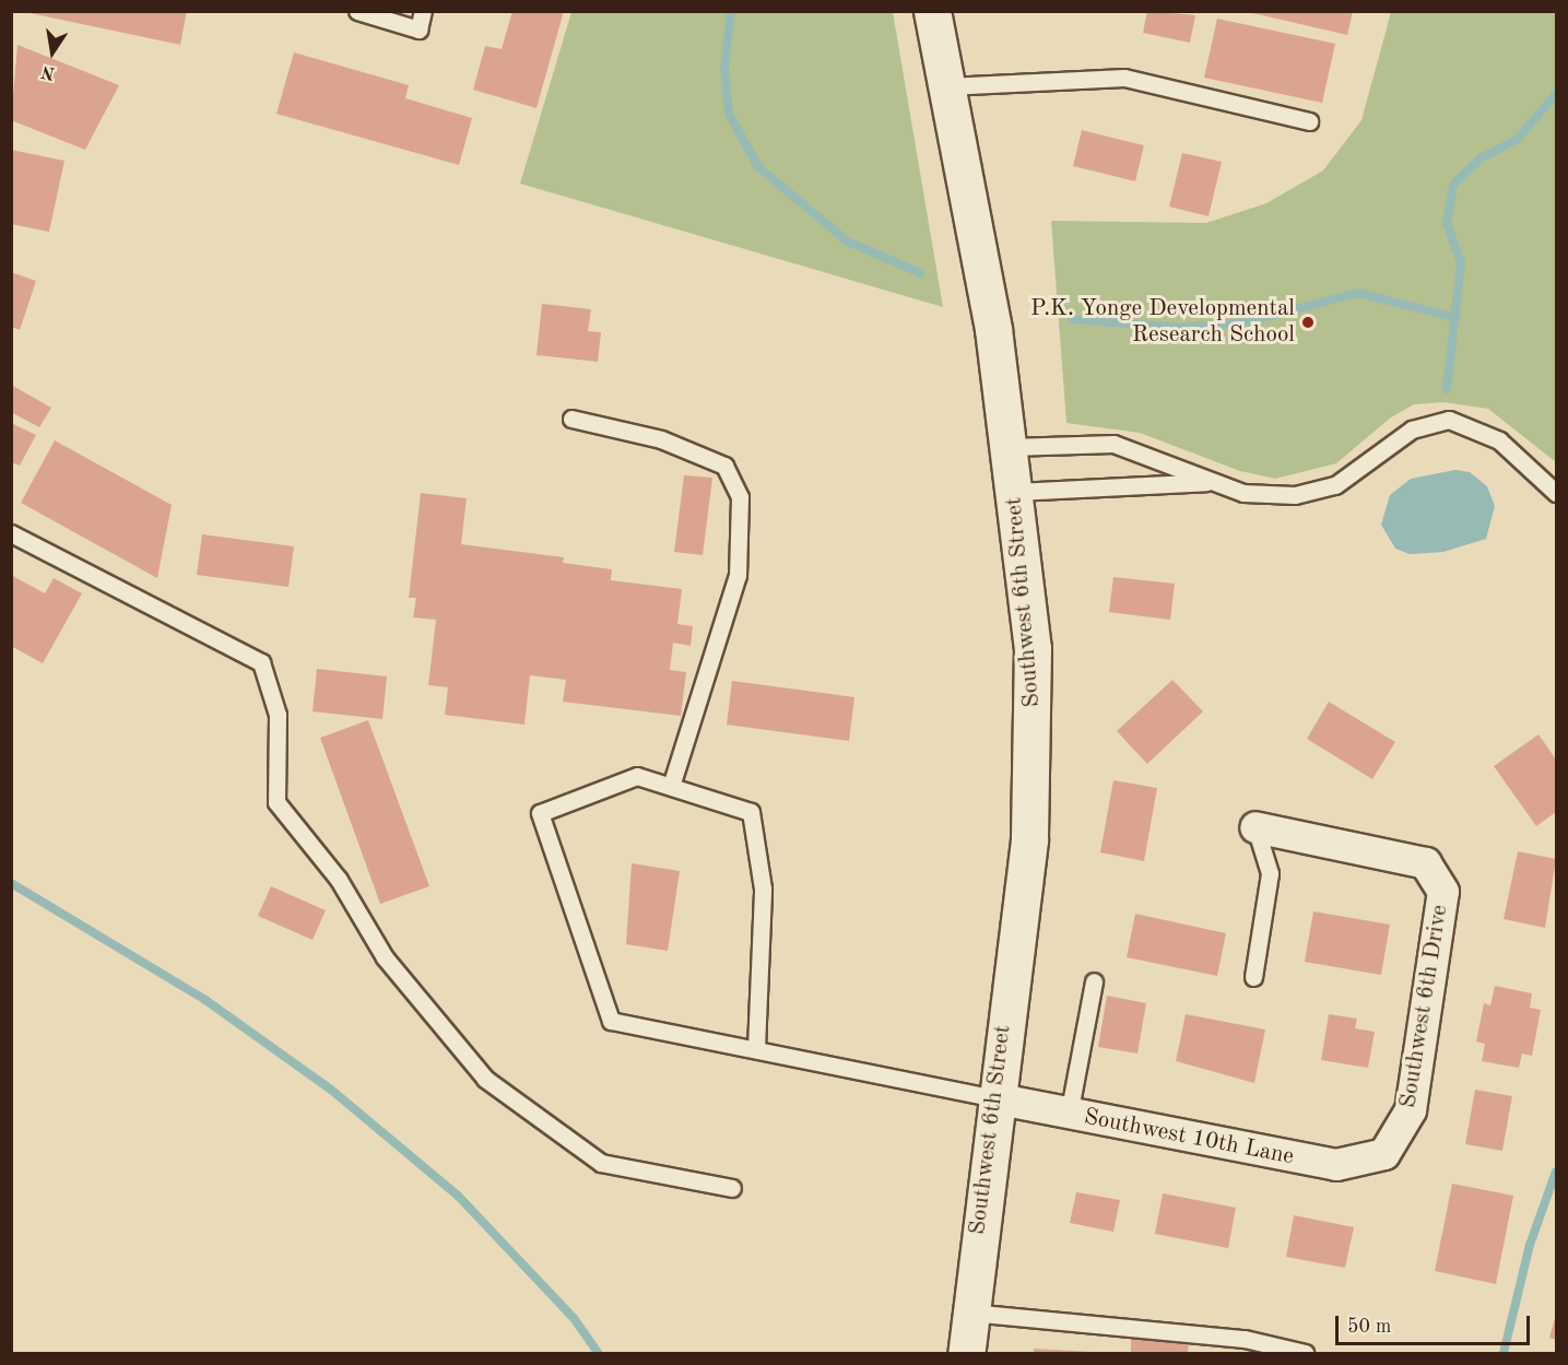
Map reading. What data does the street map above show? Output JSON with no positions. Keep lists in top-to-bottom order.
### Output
{
  "streets": {
    "street": ["Southwest 6th Street", "Southwest 6th Drive", "Southwest 10th Lane"]
  },
  "crossings": [
    ["Southwest 6th Street", "Southwest 10th Lane"],
    ["Southwest 6th Drive", "Southwest 10th Lane"]
  ],
  "places": ["P.K. Yonge Developmental Research School"],
  "scale_bar": "50 m",
  "north": "bottom"
}
